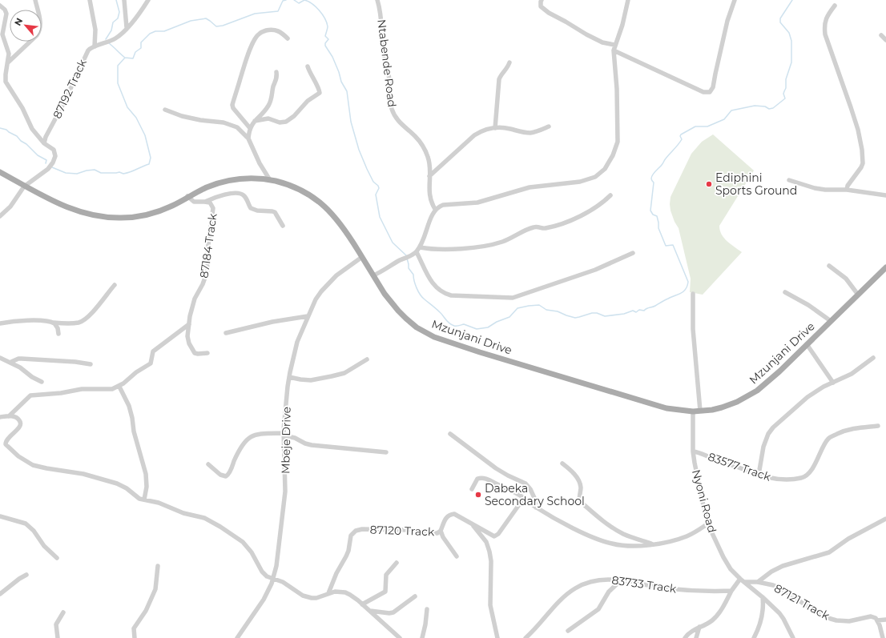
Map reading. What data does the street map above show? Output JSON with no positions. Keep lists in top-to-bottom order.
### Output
{
  "streets": {
    "main road": ["Mzunjani Drive"],
    "street": [
      "Ntabende Road",
      "87192 Track",
      "87184 Track",
      "Mbeje Drive",
      "83577 Track",
      "Nyoni Road",
      "87120 Track",
      "83733 Track",
      "87121 Track"
    ]
  },
  "crossings": [
    ["87184 Track", "Mzunjani Drive"],
    ["Mzunjani Drive", "Mbeje Drive"],
    ["Mzunjani Drive", "Nyoni Road"],
    ["83577 Track", "Nyoni Road"],
    ["Nyoni Road", "87121 Track"]
  ],
  "places": ["Ediphini Sports Ground", "Dabeka Secondary School"],
  "north": "top left"
}
